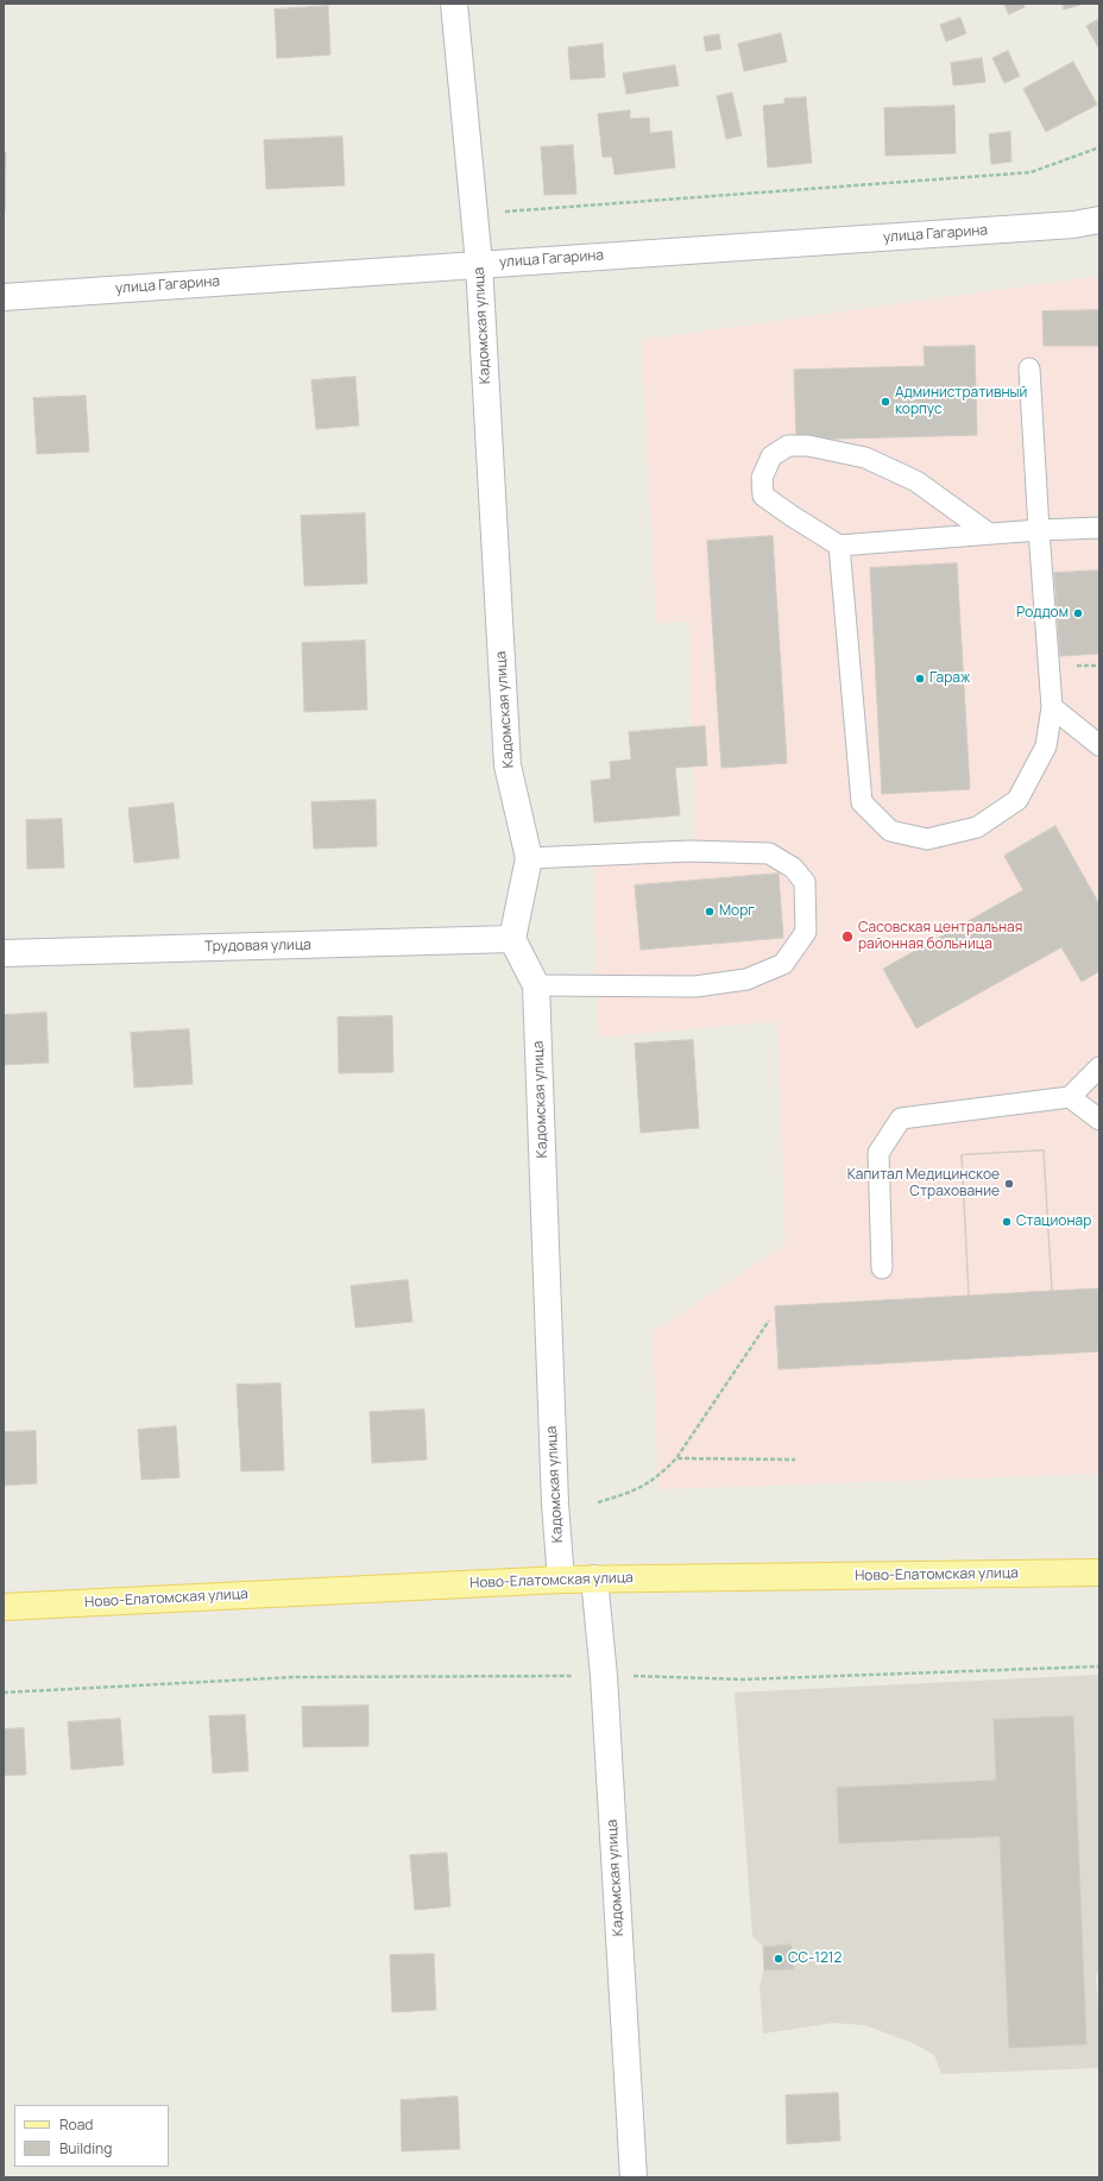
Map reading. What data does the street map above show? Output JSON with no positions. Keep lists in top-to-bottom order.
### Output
{
  "streets": {
    "main road": ["Ново-Елатомская улица"],
    "street": ["улица Гагарина", "Кадомская улица", "Трудовая улица"]
  },
  "crossings": [
    ["улица Гагарина", "Кадомская улица"],
    ["Кадомская улица", "Трудовая улица"],
    ["Кадомская улица", "Ново-Елатомская улица"]
  ],
  "places": [
    "Административный корпус",
    "Роддом",
    "Гараж",
    "Морг",
    "Сасовская центральная районная больница",
    "Капитал Медицинское Страхование",
    "Стационар",
    "СС-1212"
  ],
  "legend": ["Road", "Building"]
}
